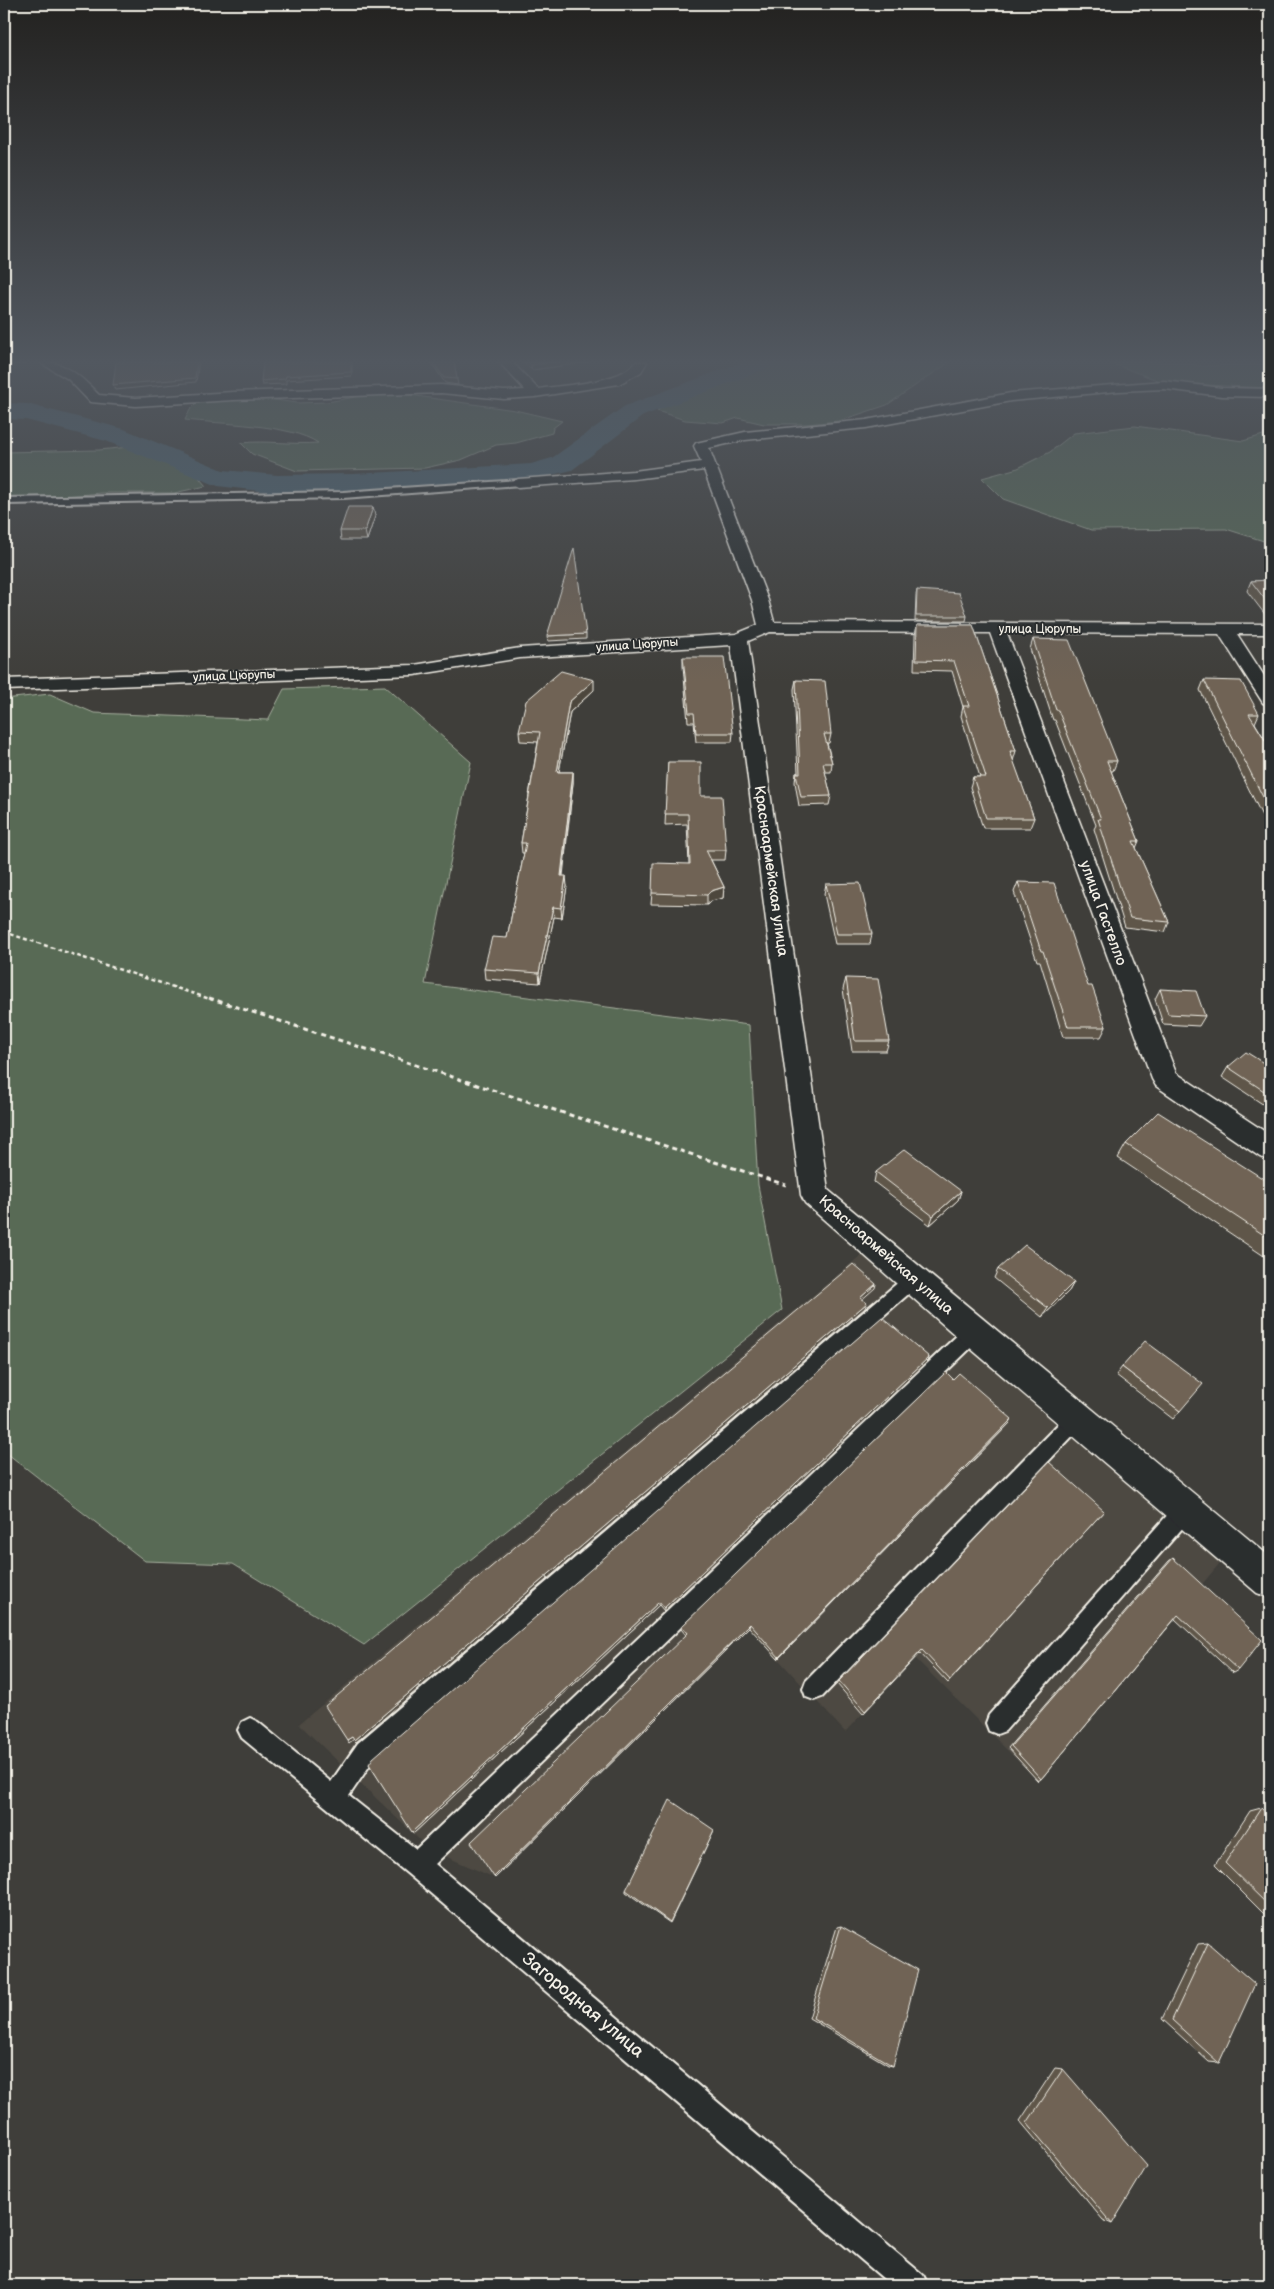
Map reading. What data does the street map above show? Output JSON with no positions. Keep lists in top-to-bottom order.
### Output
{
  "streets": {
    "street": ["улица Цюрупы", "Красноармейская улица", "улица Гастелло"],
    "lane": ["Загородная улица"]
  },
  "crossings": [
    ["улица Цюрупы", "Красноармейская улица"],
    ["улица Цюрупы", "улица Гастелло"]
  ]
}
